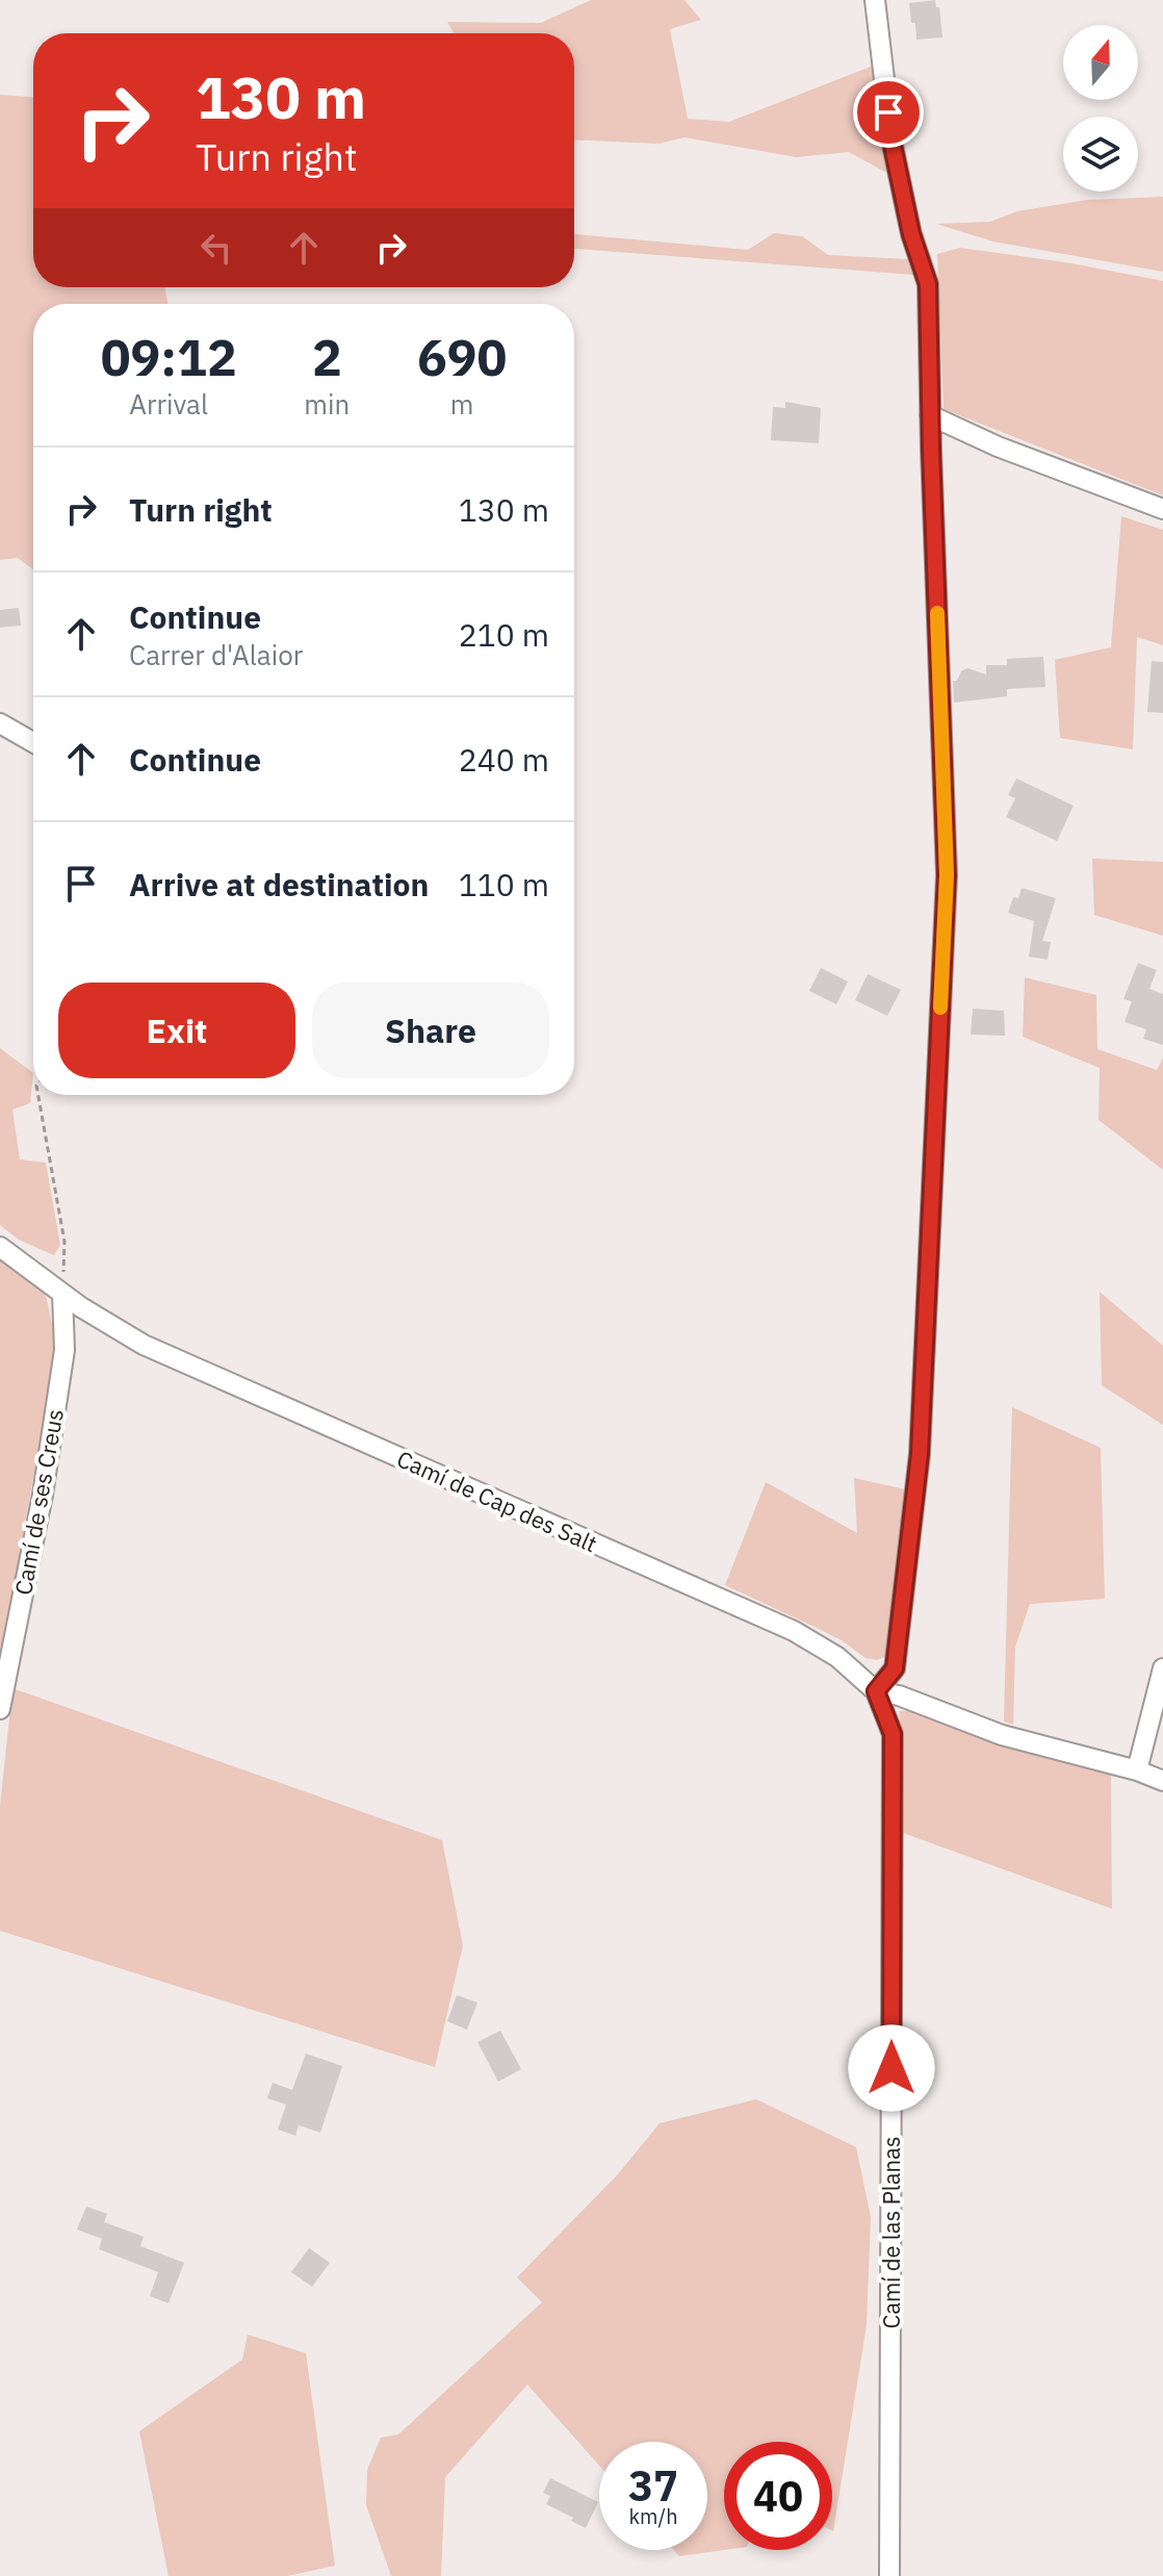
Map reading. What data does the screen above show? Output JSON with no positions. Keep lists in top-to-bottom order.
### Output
{
  "streets": {
    "street": ["Camí de Cap des Salt", "Camí de ses Creus", "Camí de las Planas"]
  },
  "crossings": [
    ["Camí de Cap des Salt", "Camí de ses Creus"],
    ["Camí de Cap des Salt", "Camí de las Planas"]
  ],
  "north": "top",
  "page": {
    "turn": ["130 m", "Turn right"],
    "eta": [
      "09:12",
      "Arrival",
      "2",
      "min",
      "690",
      "m"
    ],
    "list": [
      {
        "name": "Turn right",
        "value": "130 m"
      },
      {
        "name": "Continue",
        "note": "Carrer d'Alaior",
        "value": "210 m"
      },
      {
        "name": "Continue",
        "value": "240 m"
      },
      {
        "name": "Arrive at destination",
        "value": "110 m"
      }
    ],
    "buttons": ["Exit", "Share"],
    "speed": "37 km/h",
    "limit": "40"
  }
}
